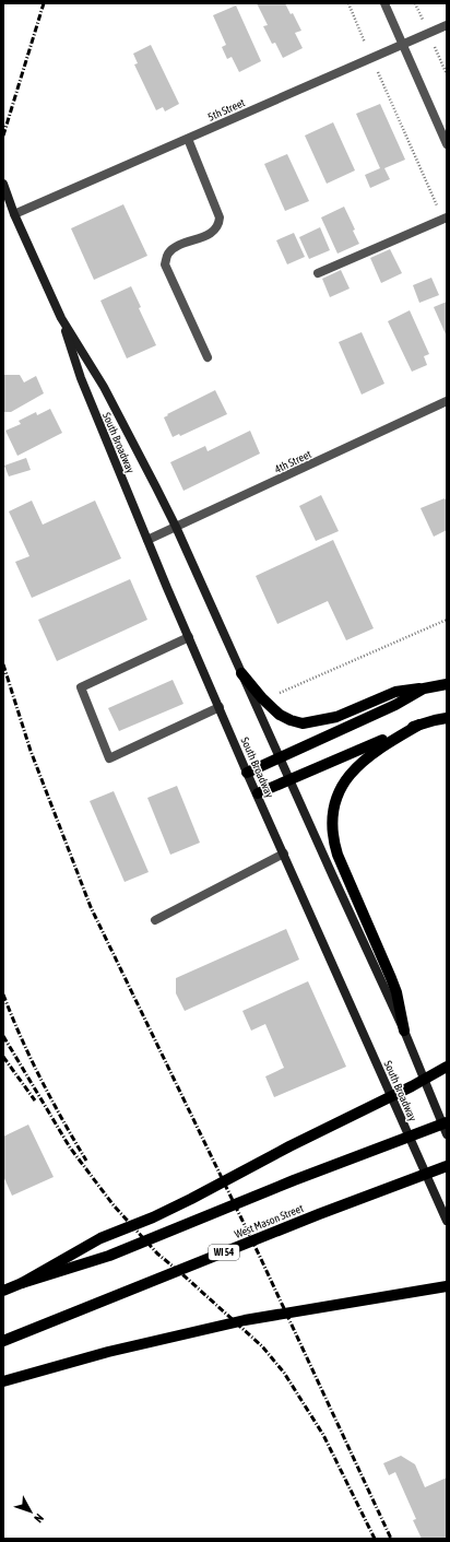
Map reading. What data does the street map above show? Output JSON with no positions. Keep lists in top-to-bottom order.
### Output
{
  "streets": {
    "main road": ["West Mason Street", "WI 54"],
    "street": ["5th Street", "South Broadway", "4th Street"]
  },
  "crossings": [
    ["5th Street", "South Broadway"],
    ["South Broadway", "4th Street"]
  ],
  "north": "bottom right"
}
